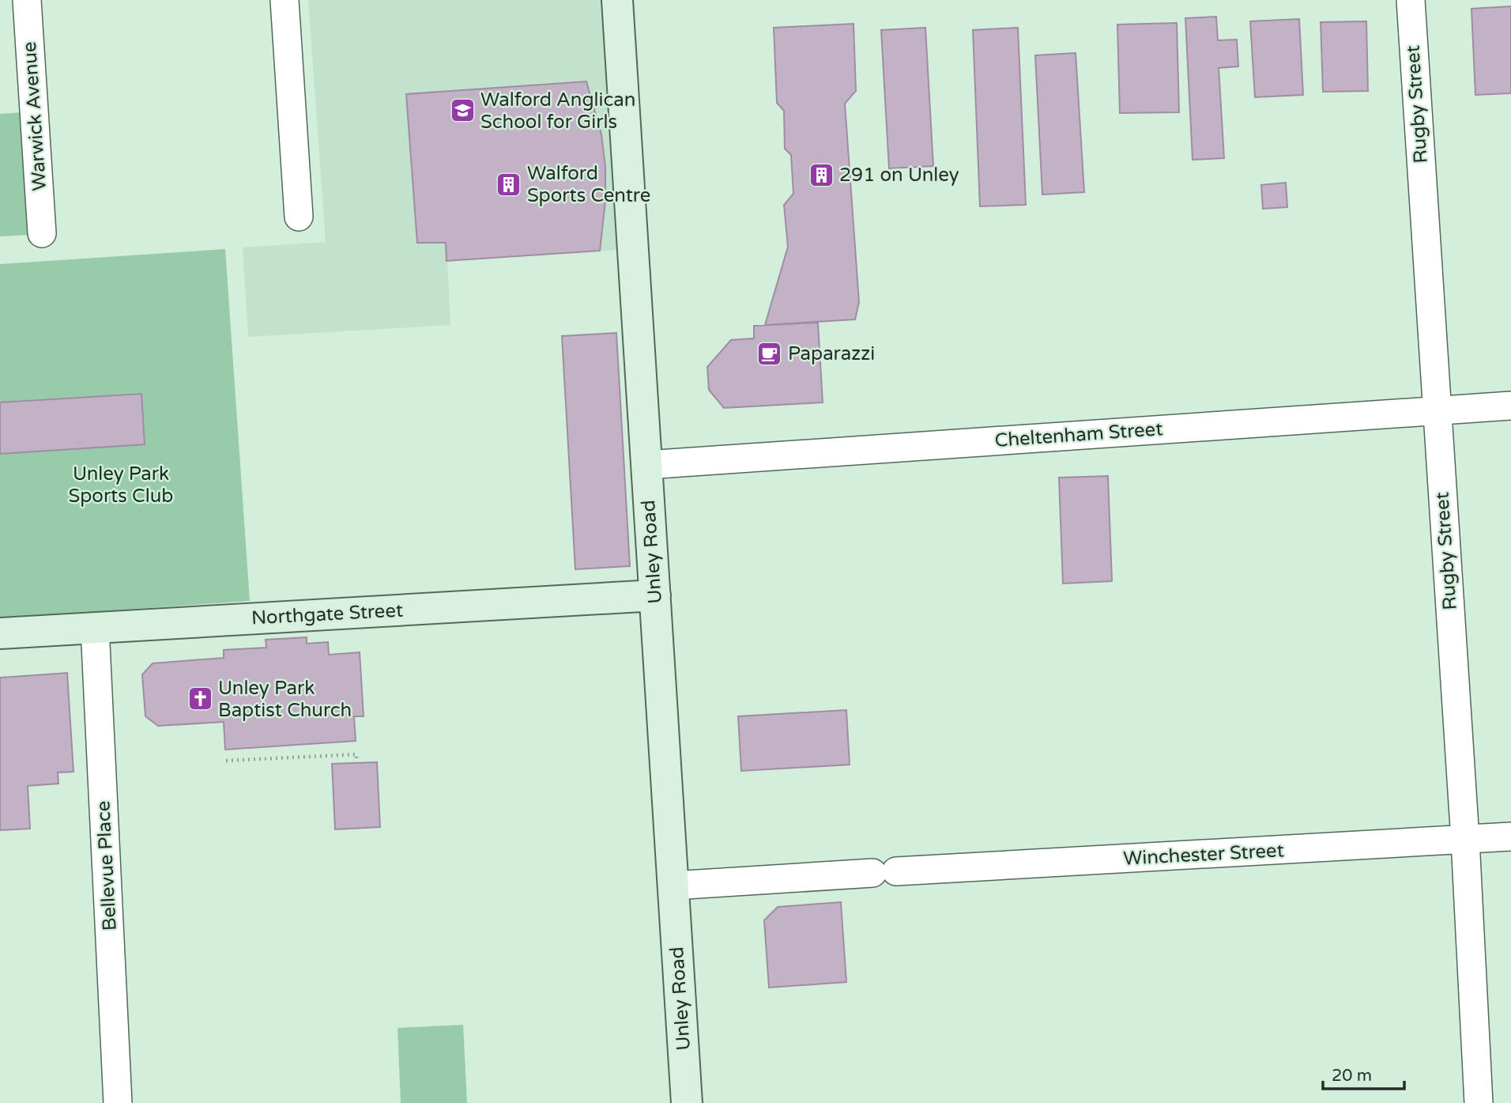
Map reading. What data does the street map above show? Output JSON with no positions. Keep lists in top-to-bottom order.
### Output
{
  "streets": {
    "main road": ["Unley Road", "Northgate Street"],
    "street": [
      "Rugby Street",
      "Warwick Avenue",
      "Cheltenham Street",
      "Winchester Street",
      "Bellevue Place"
    ]
  },
  "crossings": [
    ["Rugby Street", "Cheltenham Street"],
    ["Rugby Street", "Winchester Street"],
    ["Cheltenham Street", "Unley Road"],
    ["Unley Road", "Northgate Street"],
    ["Unley Road", "Winchester Street"],
    ["Northgate Street", "Bellevue Place"]
  ],
  "parks": ["Unley Park Sports Club"],
  "places": {
    "school or university": ["Walford Anglican School for Girls"],
    "building": ["291 on Unley", "Walford Sports Centre"],
    "cafe": ["Paparazzi"],
    "church": ["Unley Park Baptist Church"]
  },
  "scale_bar": "20 m"
}
